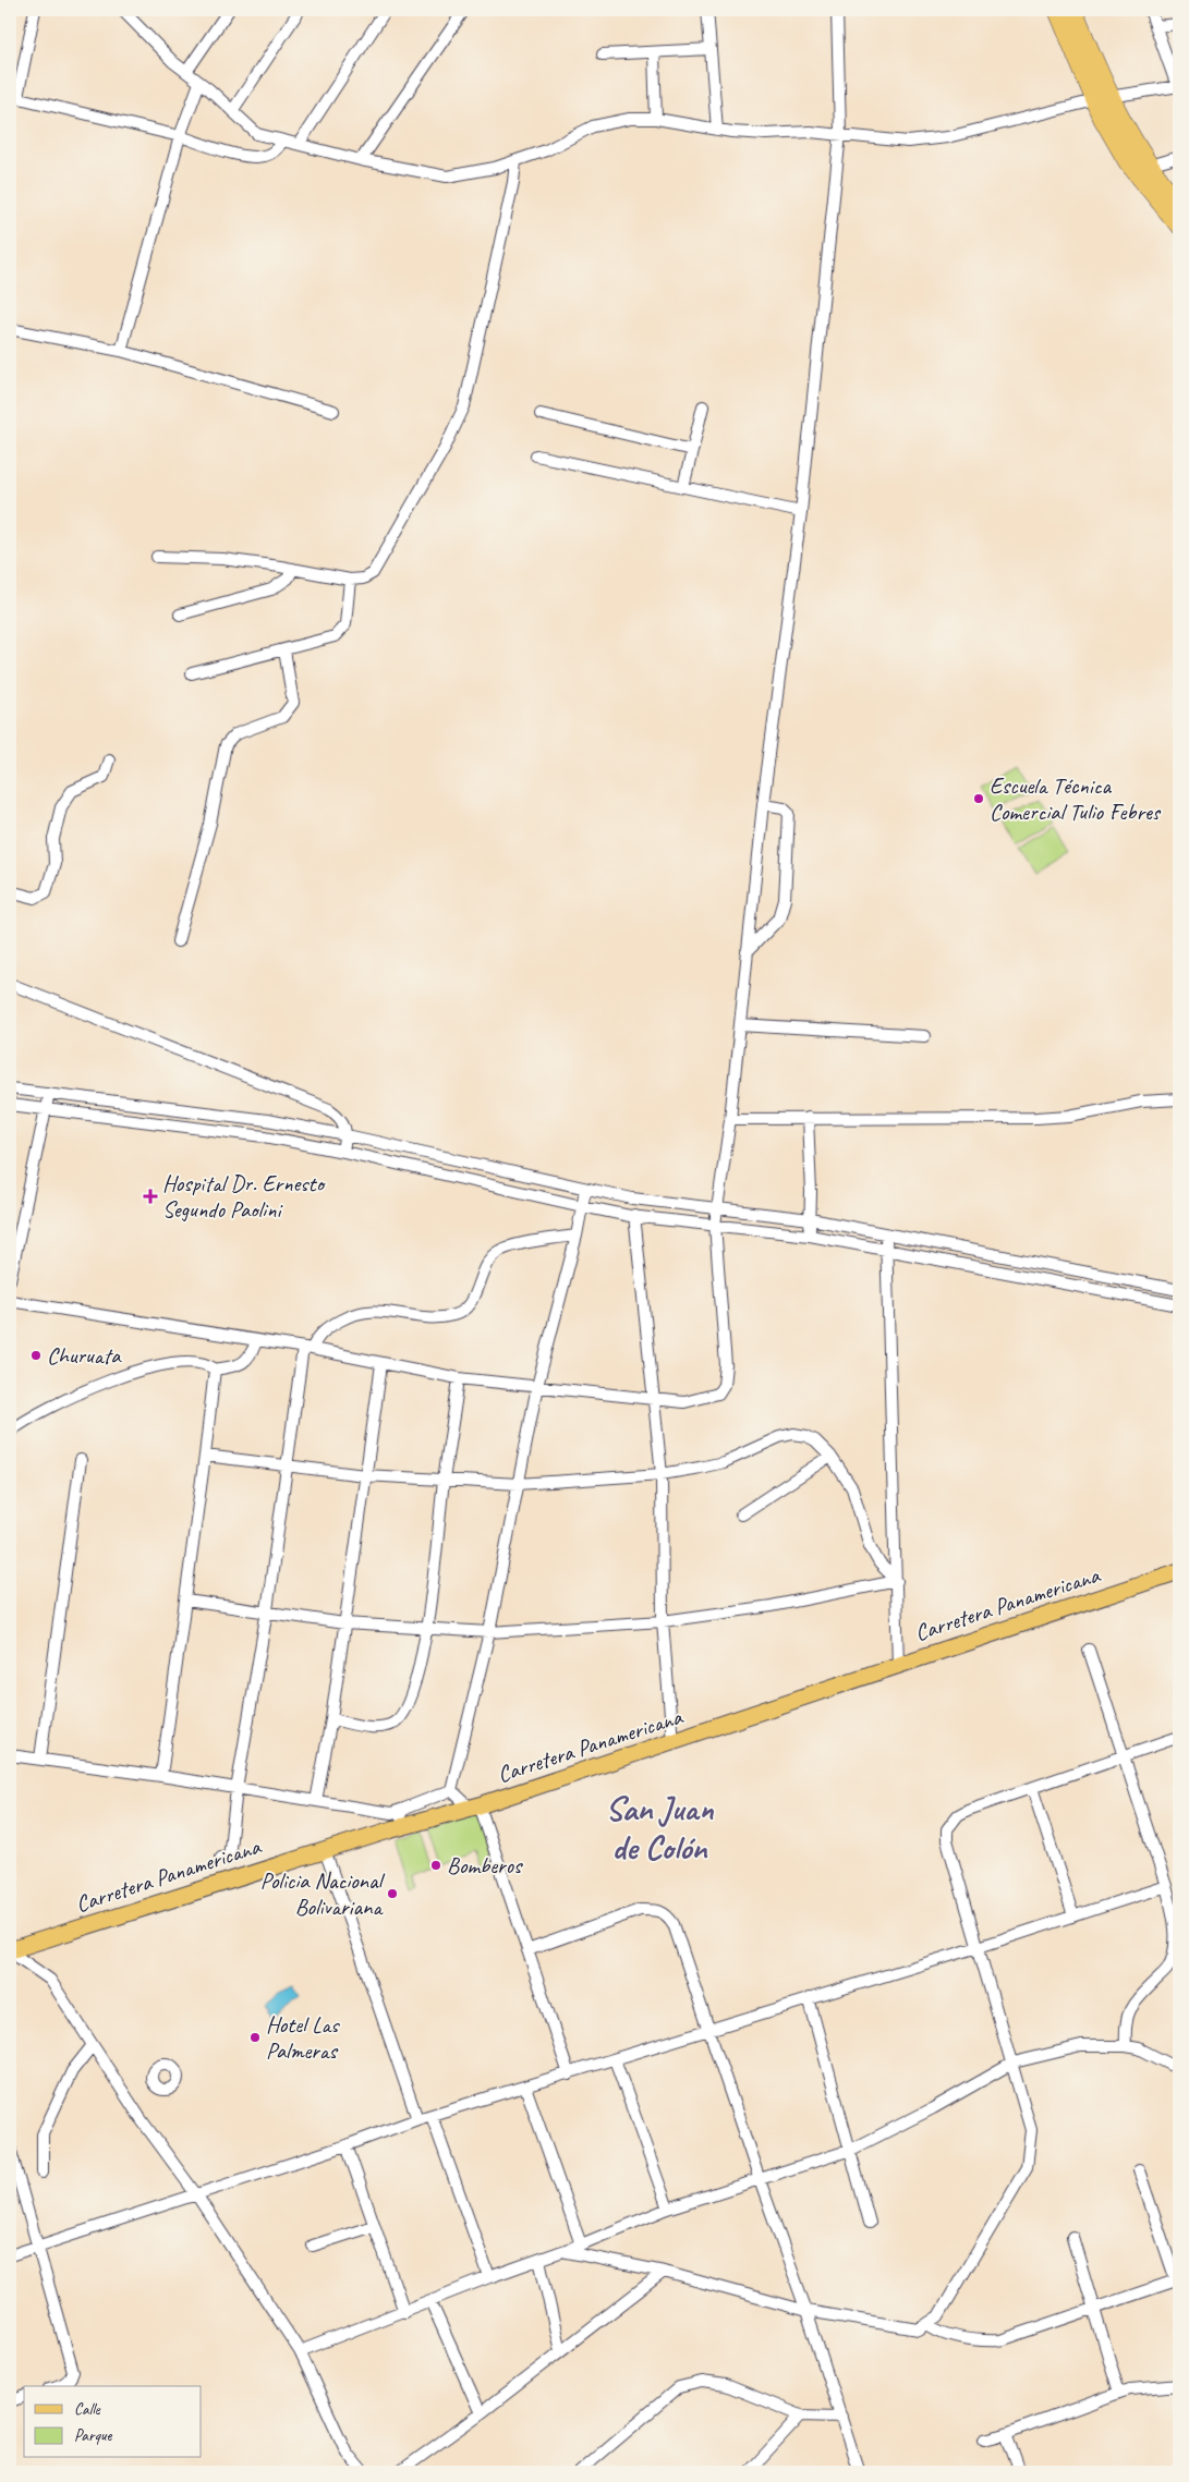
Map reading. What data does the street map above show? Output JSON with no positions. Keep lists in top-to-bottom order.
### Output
{
  "streets": {
    "main road": ["Carretera Panamericana"]
  },
  "districts": ["San Juan de Colón"],
  "places": {
    "other": [
      "Escuela Técnica Comercial Tulio Febres",
      "Churuata",
      "Bomberos",
      "Policia Nacional Bolivariana",
      "Hotel Las Palmeras"
    ],
    "health": ["Hospital Dr. Ernesto Segundo Paolini"]
  },
  "legend": ["Calle", "Parque"]
}
